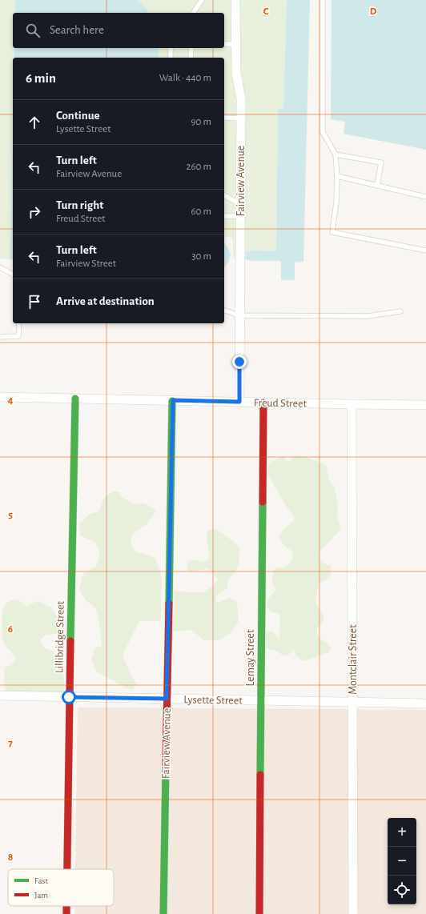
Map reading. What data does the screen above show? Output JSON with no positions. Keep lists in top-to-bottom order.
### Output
{
  "streets": {
    "street": [
      "Fairview Avenue",
      "Freud Street",
      "Lillibridge Street",
      "Lemay Street",
      "Montclair Street",
      "Lysette Street"
    ]
  },
  "crossings": [
    ["Fairview Avenue", "Freud Street"],
    ["Fairview Avenue", "Lysette Street"],
    ["Freud Street", "Lillibridge Street"],
    ["Freud Street", "Lemay Street"],
    ["Freud Street", "Montclair Street"],
    ["Lillibridge Street", "Lysette Street"],
    ["Lemay Street", "Lysette Street"],
    ["Montclair Street", "Lysette Street"]
  ],
  "legend": ["Fast", "Jam"],
  "page": {
    "search": "Search here",
    "heading": ["6 min", "Walk · 440 m"],
    "list": [
      ["Continue", "Lysette Street", "90 m"],
      ["Turn left", "Fairview Avenue", "260 m"],
      ["Turn right", "Freud Street", "60 m"],
      ["Turn left", "Fairview Street", "30 m"],
      "Arrive at destination"
    ],
    "map_buttons": ["+", "−"]
  },
  "grid": {
    "columns": ["C", "D"],
    "rows": [
      "4",
      "5",
      "6",
      "7",
      "8"
    ]
  }
}
